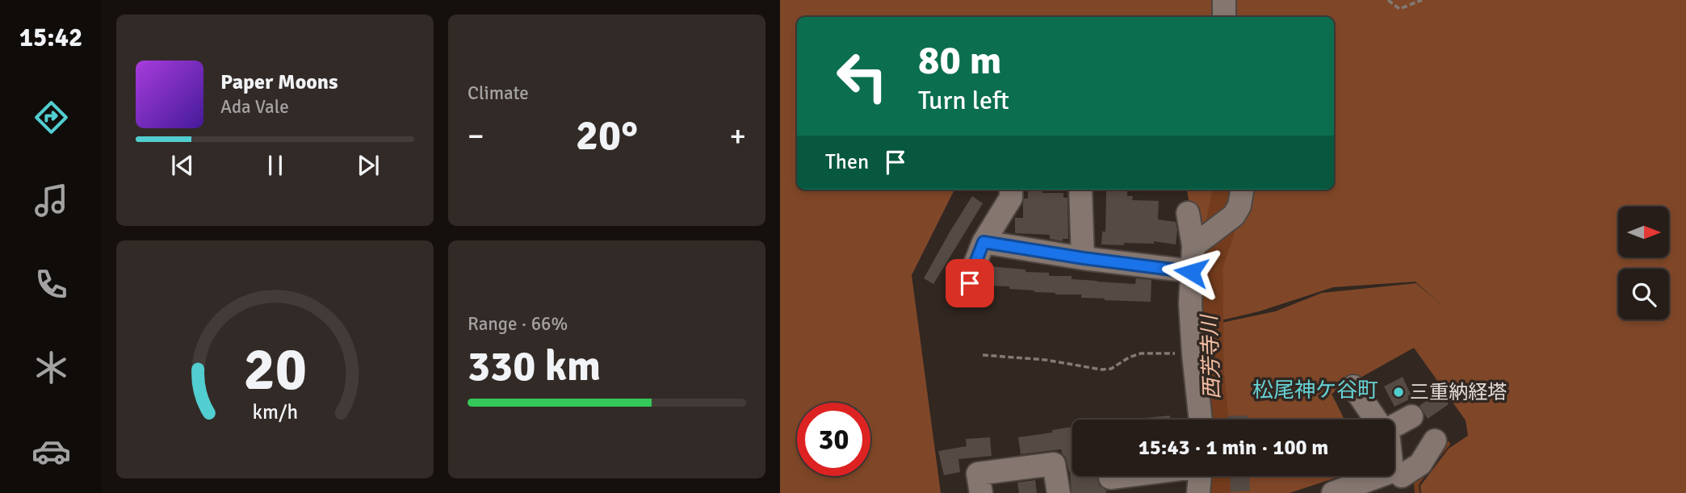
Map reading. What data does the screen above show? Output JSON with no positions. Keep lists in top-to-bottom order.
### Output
{
  "districts": ["松尾神ケ谷町"],
  "water": ["西芳寺川"],
  "places": ["三重納経塔"],
  "north": "right",
  "page": {
    "tabs": "15:42",
    "tile": [
      "Climate",
      ["Range · 66%", "330 km"]
    ],
    "turn": ["80 m", "Turn left"],
    "song": ["Paper Moons", "Ada Vale"],
    "heat": ["−", "20°", "+"],
    "then": "Then",
    "limit": "30",
    "trip": "15:43 · 1 min · 100 m",
    "gauge": ["20", "km/h"]
  }
}
